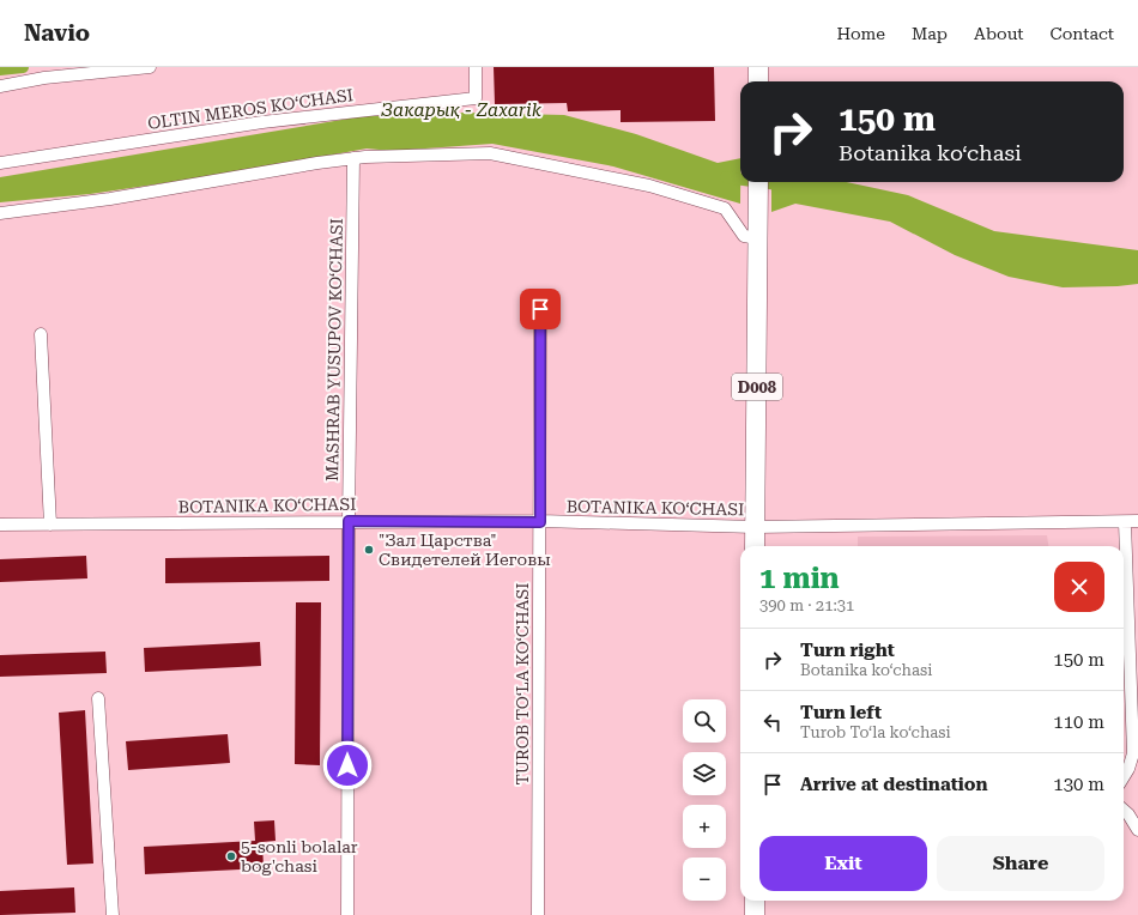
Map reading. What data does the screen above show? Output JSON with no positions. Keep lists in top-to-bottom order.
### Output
{
  "streets": {
    "main road": ["D008"],
    "street": [
      "OLTIN MEROS KO‘CHASI",
      "MASHRAB YUSUPOV KO‘CHASI",
      "BOTANIKA KO‘CHASI",
      "TUROB TO‘LA KO‘CHASI"
    ]
  },
  "crossings": [
    ["MASHRAB YUSUPOV KO‘CHASI", "BOTANIKA KO‘CHASI"],
    ["D008", "BOTANIKA KO‘CHASI"],
    ["BOTANIKA KO‘CHASI", "TUROB TO‘LA KO‘CHASI"]
  ],
  "water": ["Закарық - Zaxarik"],
  "places": ["\"Зал Царства\" Свидетелей Иеговы", "5-sonli bolalar bog'chasi"],
  "page": {
    "header": "Navio",
    "nav": [
      "Home",
      "Map",
      "About",
      "Contact"
    ],
    "turn": ["150 m", "Botanika ko‘chasi"],
    "heading": ["1 min", "390 m · 21:31"],
    "list": [
      {
        "name": "Turn right",
        "note": "Botanika ko‘chasi",
        "value": "150 m"
      },
      {
        "name": "Turn left",
        "note": "Turob To‘la ko‘chasi",
        "value": "110 m"
      },
      {
        "name": "Arrive at destination",
        "value": "130 m"
      }
    ],
    "map_buttons": ["+", "−"],
    "buttons": ["Exit", "Share"]
  }
}
